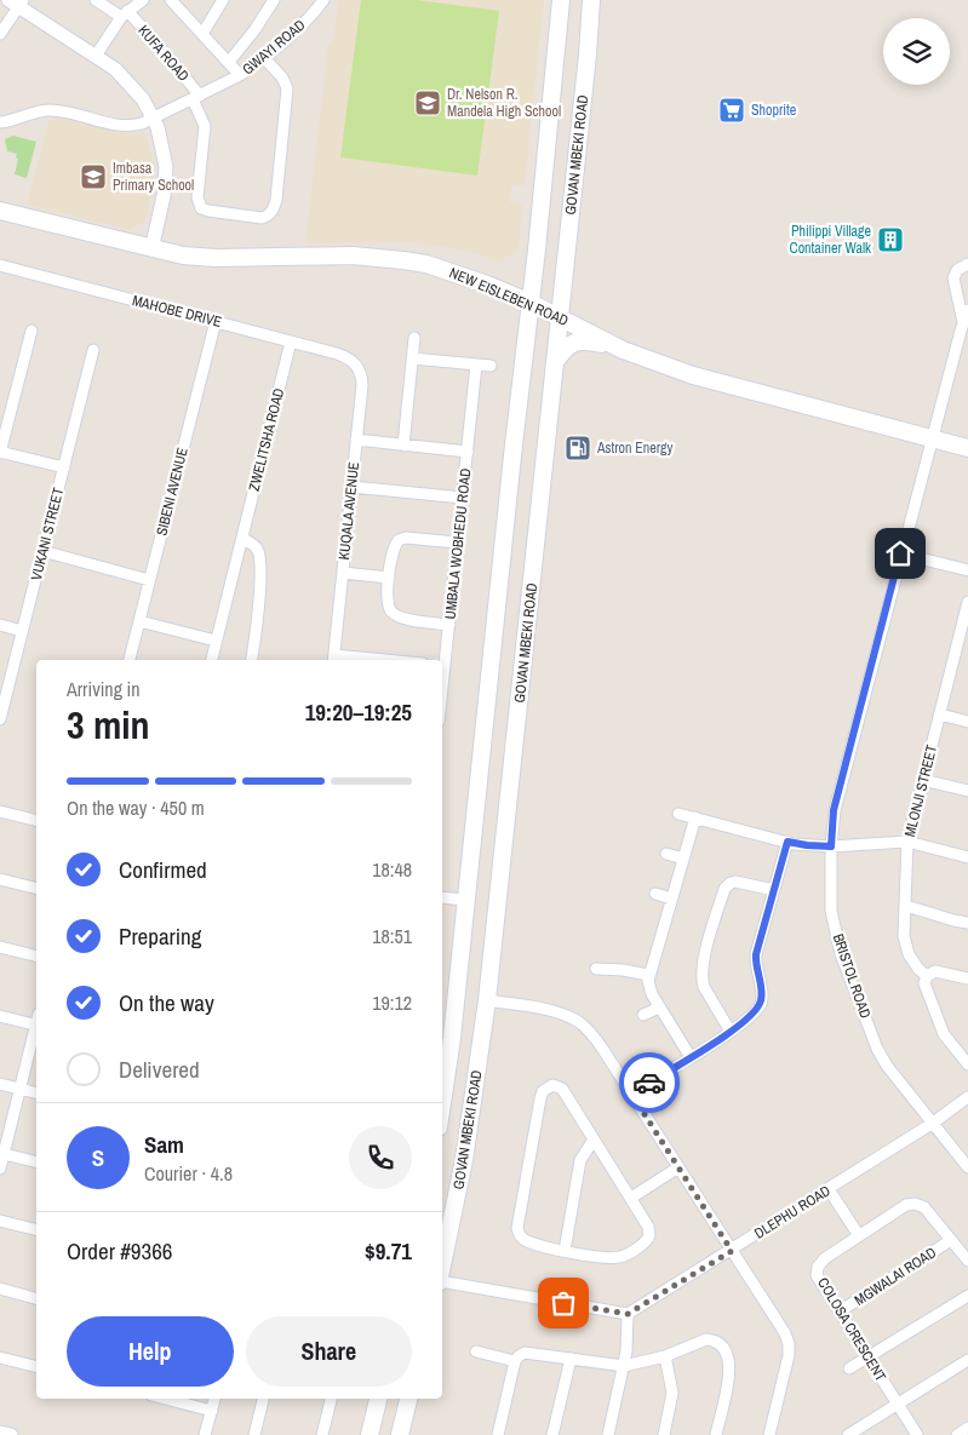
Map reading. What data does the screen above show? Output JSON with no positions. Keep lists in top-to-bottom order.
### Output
{
  "streets": {
    "main road": ["GOVAN MBEKI ROAD", "NEW EISLEBEN ROAD"],
    "street": [
      "GWAYI ROAD",
      "KUFA ROAD",
      "MAHOBE DRIVE",
      "ZWELITSHA ROAD",
      "SIBENI AVENUE",
      "KUQALA AVENUE",
      "VUKANI STREET",
      "UMBALA WOBHEDU ROAD",
      "MLONJI STREET",
      "BRISTOL ROAD",
      "DLEPHU ROAD",
      "MGWALAI ROAD",
      "COLOSA CRESCENT"
    ]
  },
  "crossings": [
    ["GWAYI ROAD", "KUFA ROAD"],
    ["GOVAN MBEKI ROAD", "NEW EISLEBEN ROAD"],
    ["NEW EISLEBEN ROAD", "BRISTOL ROAD"],
    ["MAHOBE DRIVE", "ZWELITSHA ROAD"],
    ["MAHOBE DRIVE", "SIBENI AVENUE"],
    ["MAHOBE DRIVE", "KUQALA AVENUE"],
    ["BRISTOL ROAD", "DLEPHU ROAD"],
    ["MGWALAI ROAD", "COLOSA CRESCENT"]
  ],
  "places": {
    "school or university": ["Dr. Nelson R. Mandela High School", "Imbasa Primary School"],
    "supermarket": ["Shoprite"],
    "building": ["Philippi Village Container Walk"],
    "fuel station": ["Astron Energy"]
  },
  "page": {
    "heading": ["3 min", "Arriving in", "19:20–19:25"],
    "panel": [
      "Sam",
      "Courier · 4.8",
      "Order #9366",
      "$9.71"
    ],
    "bar": "On the way · 450 m",
    "list": [
      ["Confirmed", "18:48"],
      ["Preparing", "18:51"],
      ["On the way", "19:12"],
      "Delivered"
    ],
    "round": "S",
    "buttons": ["Help", "Share"]
  }
}
